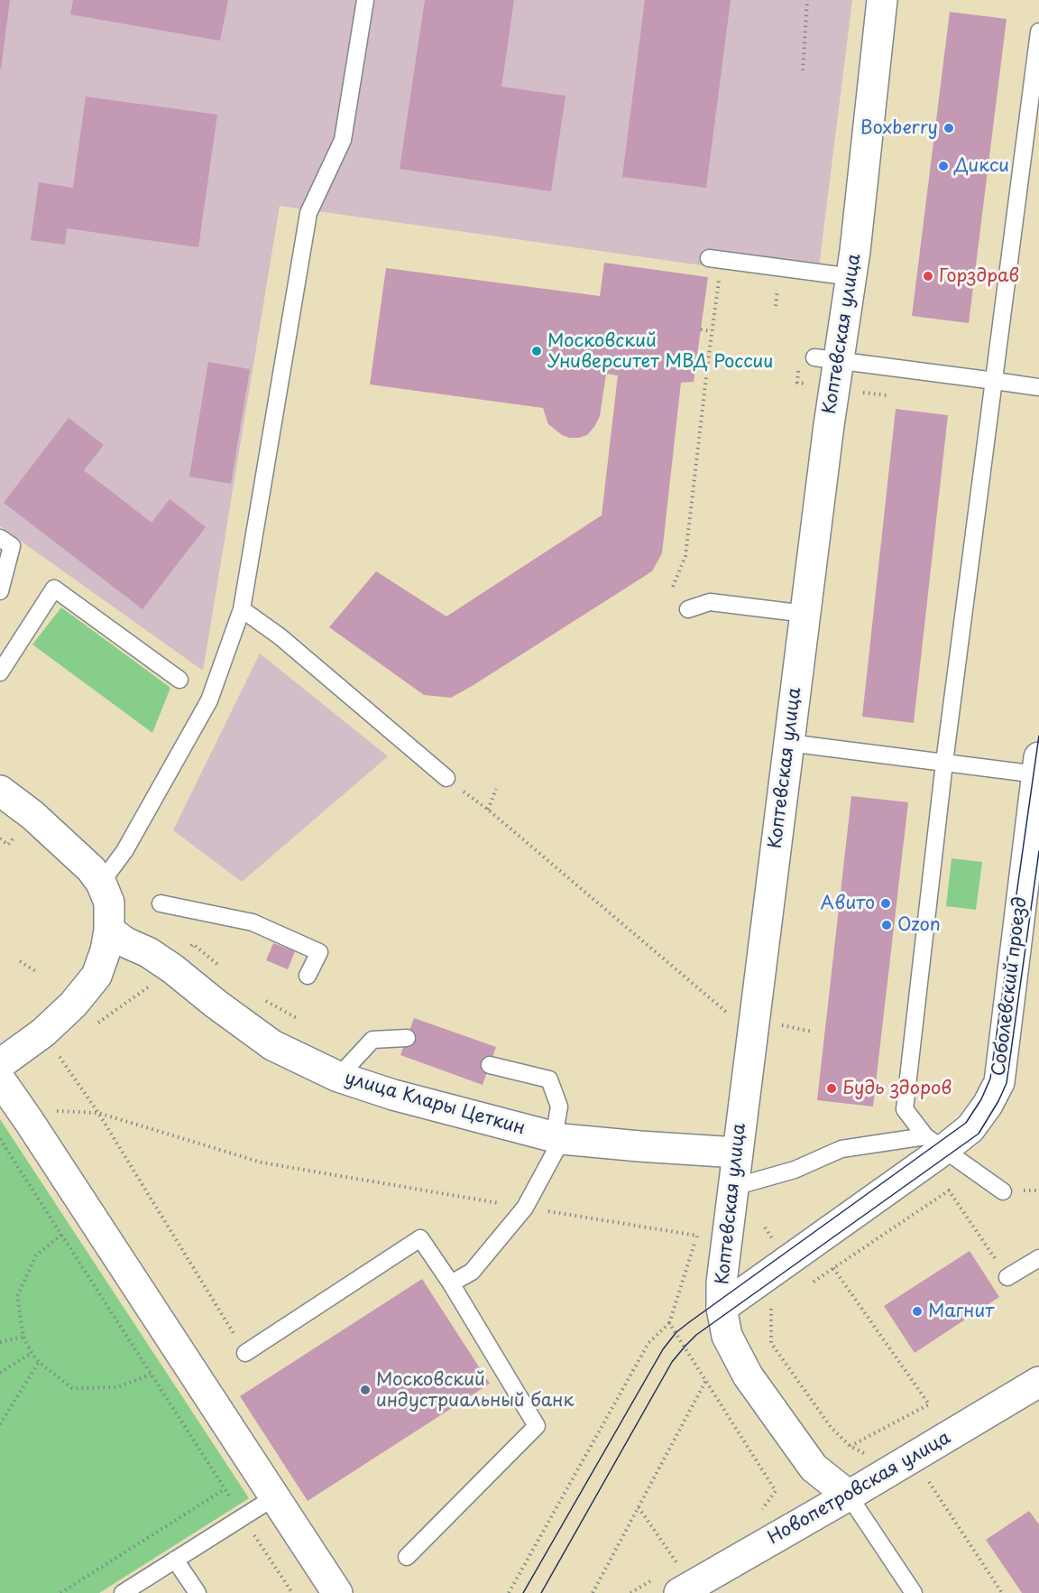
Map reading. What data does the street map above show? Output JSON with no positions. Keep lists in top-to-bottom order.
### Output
{
  "streets": {
    "street": [
      "Коптевская улица",
      "Соболевский проезд",
      "улица Клары Цеткин",
      "Новопетровская улица"
    ]
  },
  "crossings": [
    ["Коптевская улица", "Соболевский проезд"],
    ["Коптевская улица", "улица Клары Цеткин"],
    ["Коптевская улица", "Новопетровская улица"]
  ],
  "places": [
    "Boxberry",
    "Дикси",
    "Горздрав",
    "Московский Университет МВД России",
    "Авито",
    "Ozon",
    "Будь здоров",
    "Магнит",
    "Московский индустриальный банк"
  ]
}
